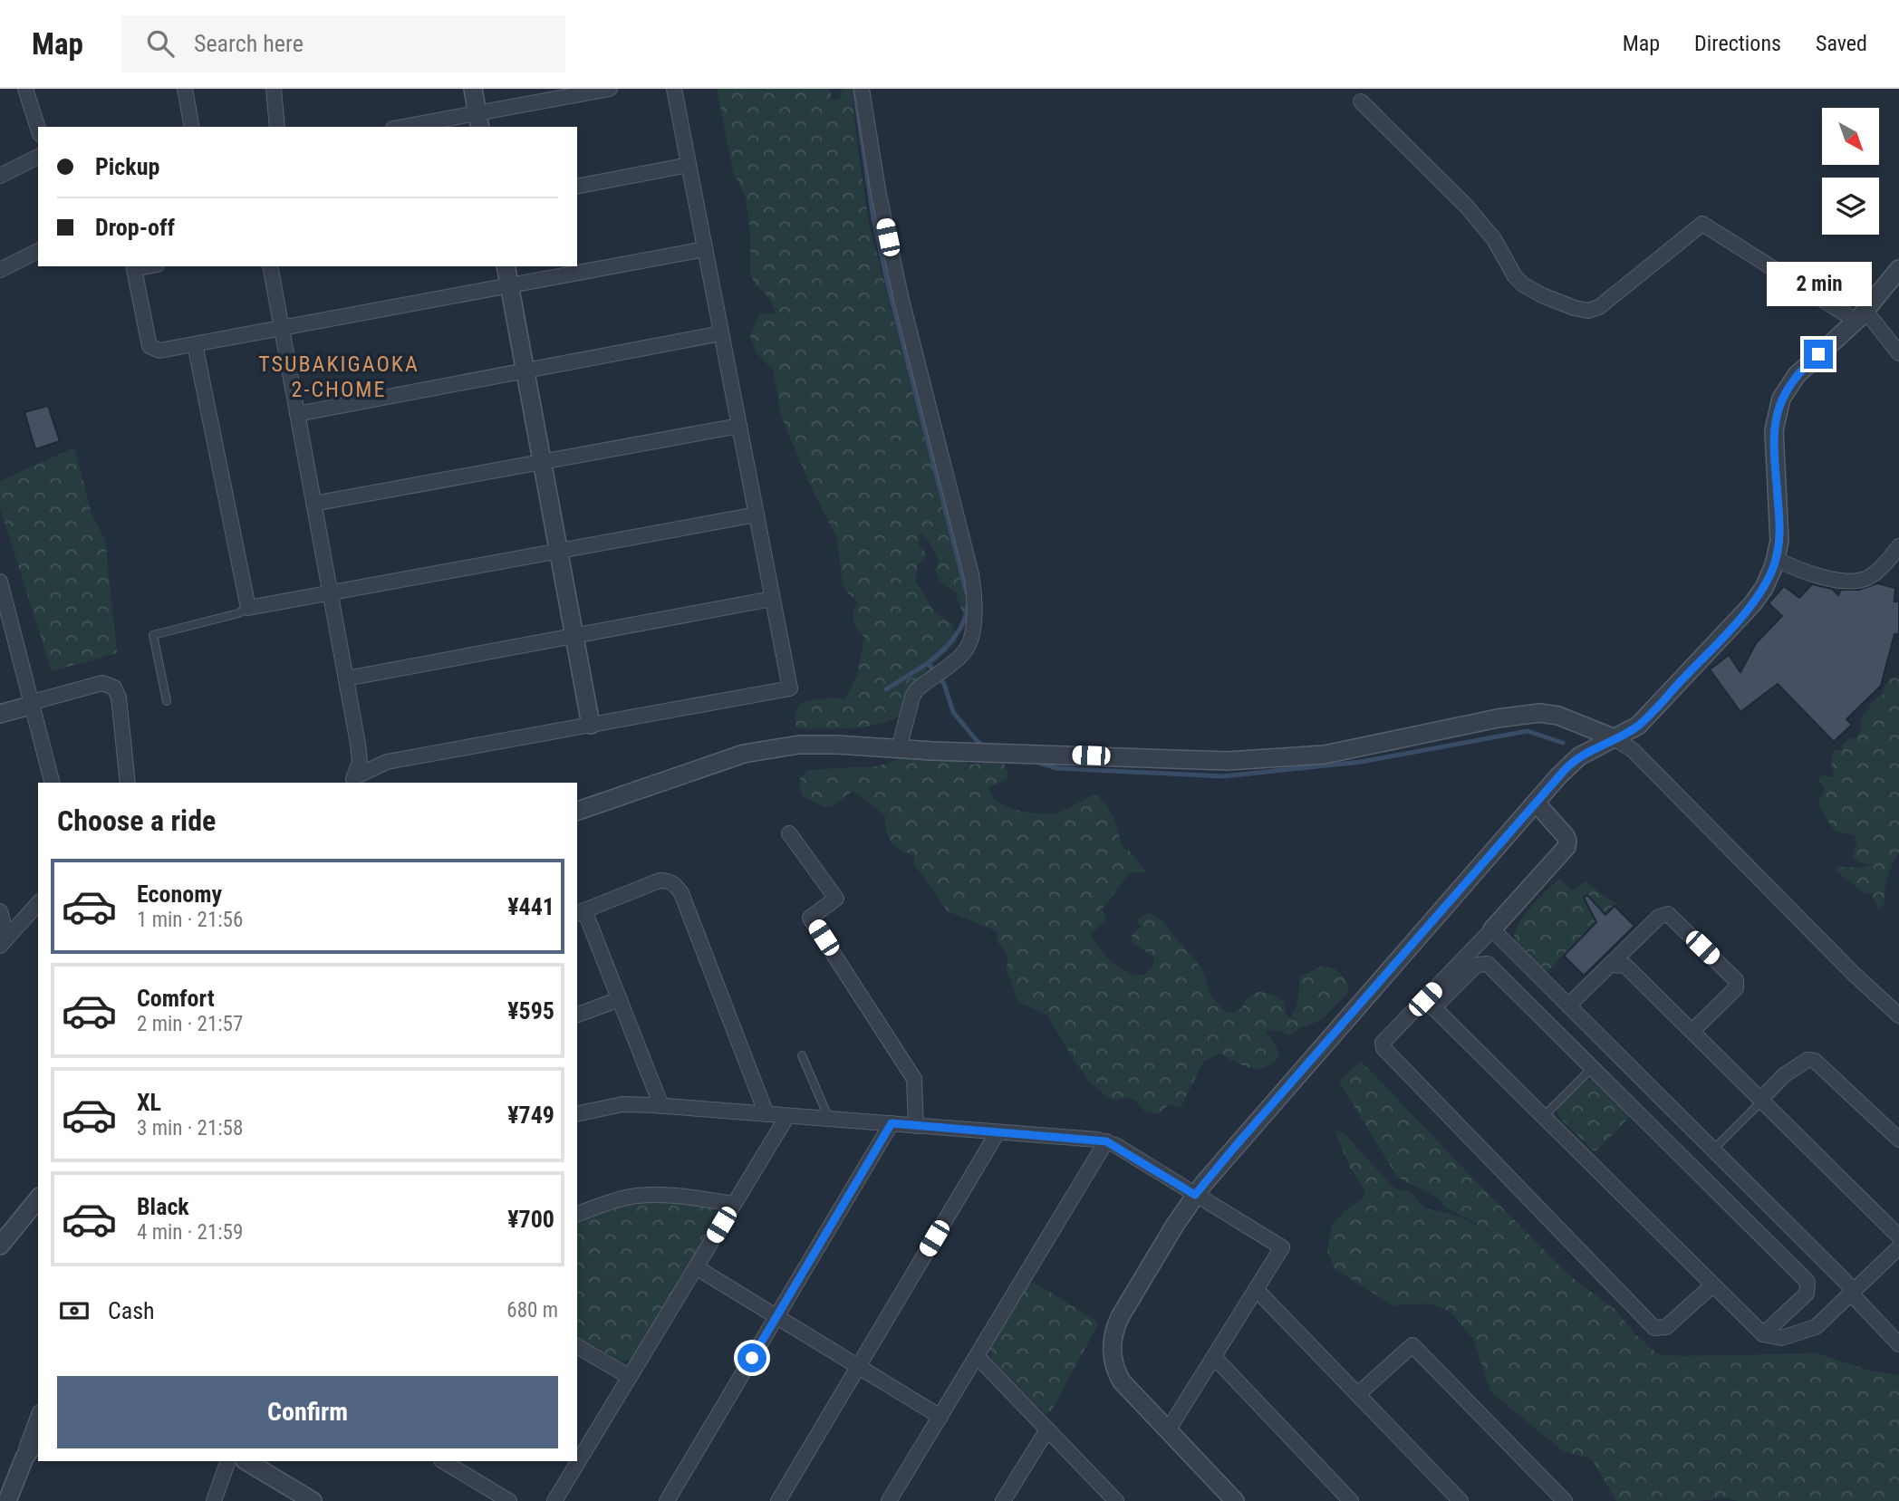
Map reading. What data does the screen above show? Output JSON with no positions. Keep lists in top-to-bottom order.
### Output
{
  "districts": ["TSUBAKIGAOKA 2-CHOME"],
  "north": "bottom right",
  "page": {
    "header": "Map",
    "search": "Search here",
    "nav": ["Map", "Directions", "Saved"],
    "banner": ["Pickup", "Drop-off"],
    "bubble": "2 min",
    "heading": "Choose a ride",
    "list": [
      {
        "name": "Economy",
        "note": "1 min · 21:56",
        "value": "¥441"
      },
      {
        "name": "Comfort",
        "note": "2 min · 21:57",
        "value": "¥595"
      },
      {
        "name": "XL",
        "note": "3 min · 21:58",
        "value": "¥749"
      },
      {
        "name": "Black",
        "note": "4 min · 21:59",
        "value": "¥700"
      }
    ],
    "pay": ["Cash", "680 m"],
    "buttons": "Confirm"
  }
}
